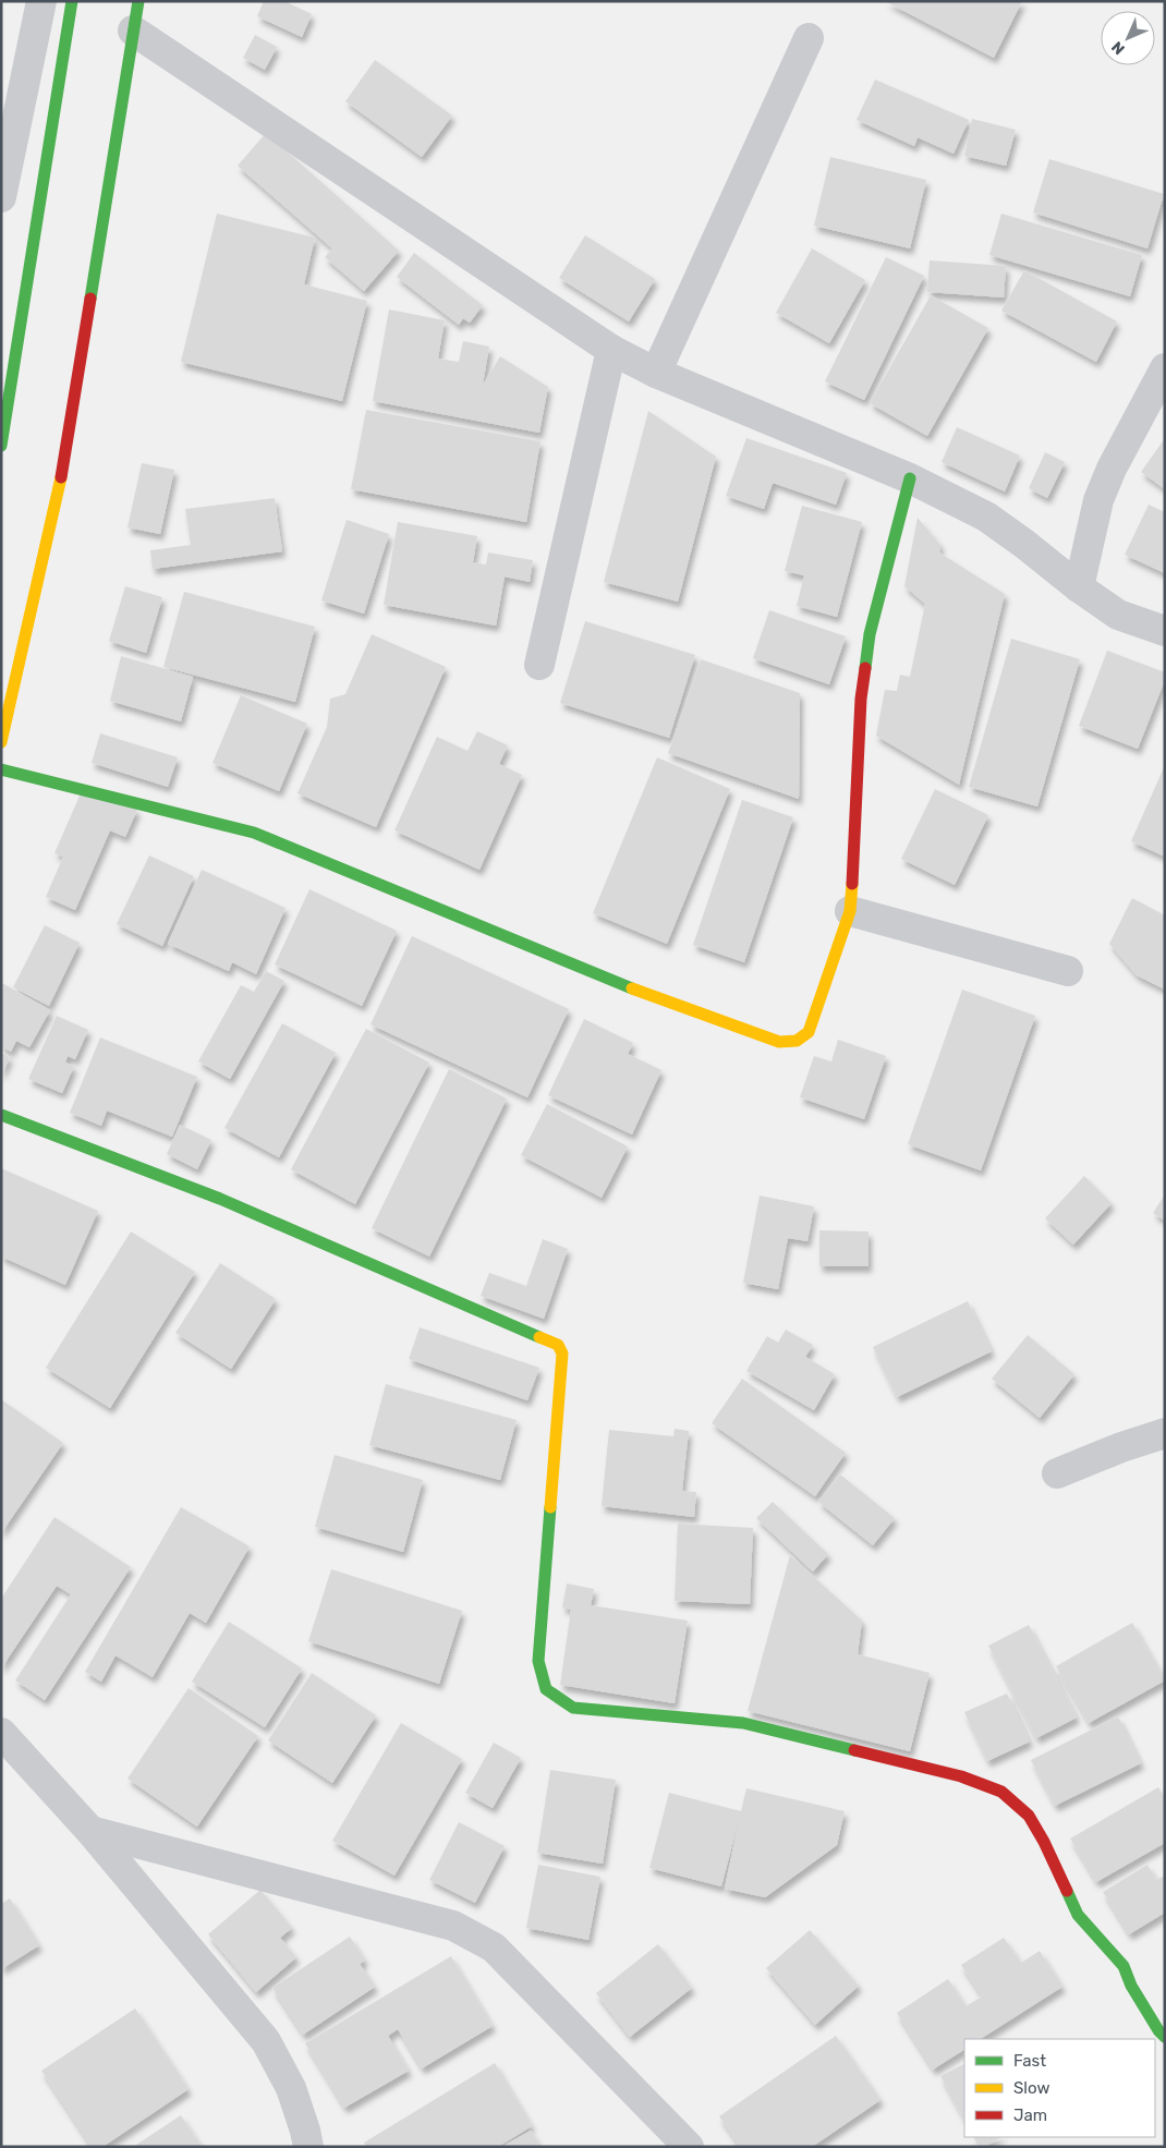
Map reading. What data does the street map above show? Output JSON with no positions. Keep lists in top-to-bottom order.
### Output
{
  "legend": ["Fast", "Slow", "Jam"],
  "north": "bottom left"
}
